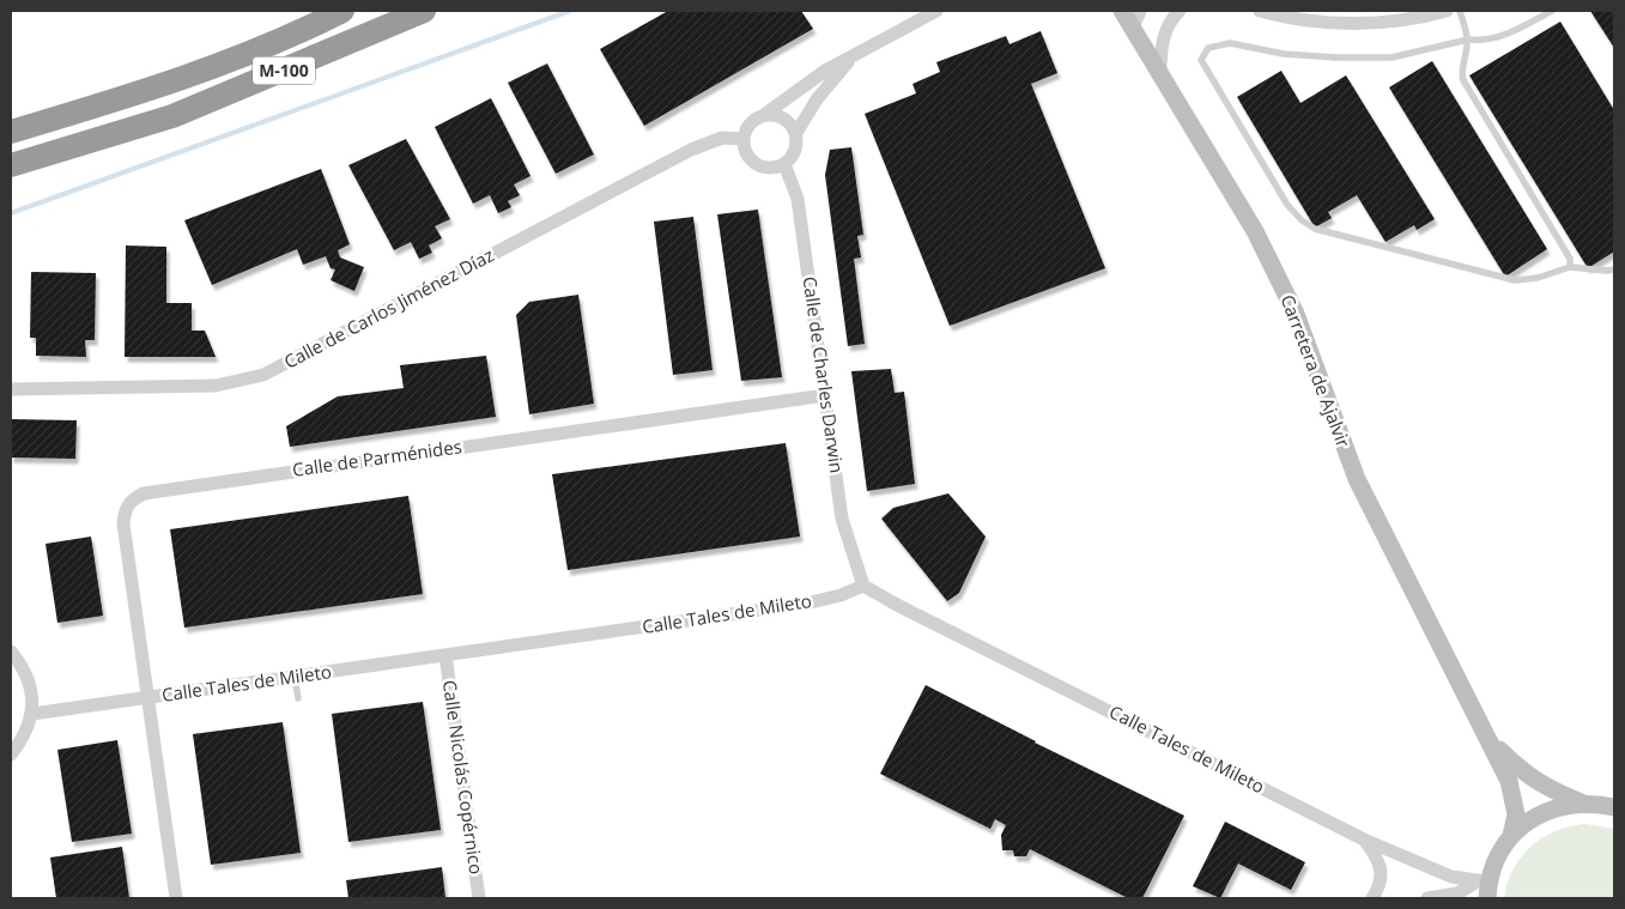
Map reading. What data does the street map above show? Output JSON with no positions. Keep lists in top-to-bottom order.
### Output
{
  "streets": {
    "highway": ["M-100"],
    "street": [
      "Calle de Carlos Jiménez Díaz",
      "Carretera de Ajalvir",
      "Calle de Charles Darwin",
      "Calle de Parménides",
      "Calle Tales de Mileto",
      "Calle Nicolás Copérnico"
    ]
  },
  "crossings": [
    ["Calle de Carlos Jiménez Díaz", "Calle de Charles Darwin"],
    ["Calle de Charles Darwin", "Calle de Parménides"],
    ["Calle de Charles Darwin", "Calle Tales de Mileto"],
    ["Calle de Parménides", "Calle Tales de Mileto"],
    ["Calle Tales de Mileto", "Calle Nicolás Copérnico"]
  ]
}
